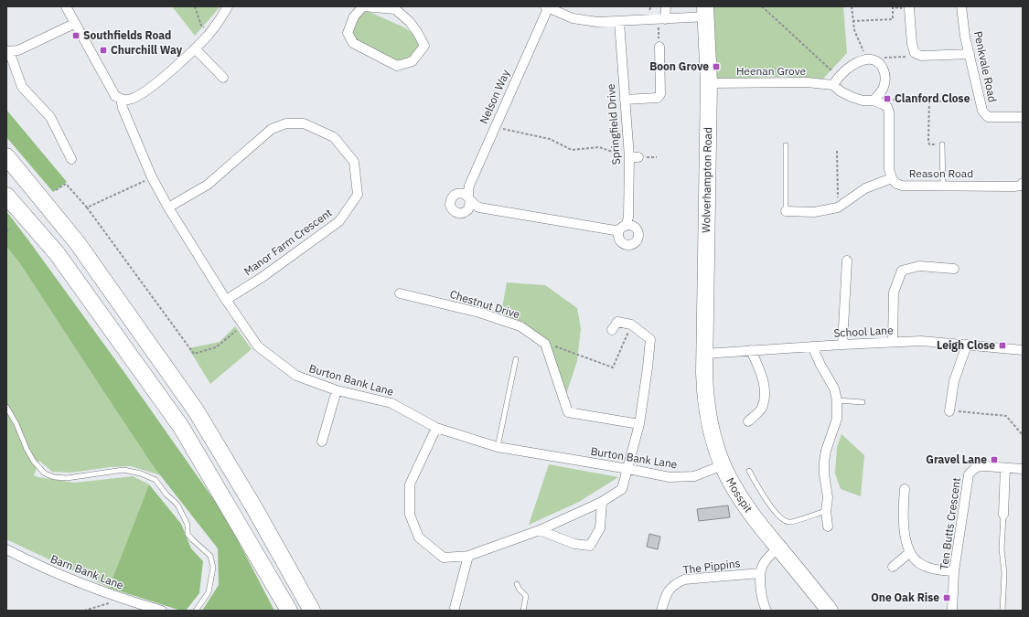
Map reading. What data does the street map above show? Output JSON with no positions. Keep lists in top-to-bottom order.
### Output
{
  "streets": {
    "highway": ["Wolverhampton Road", "Mosspit"],
    "street": [
      "Penkvale Road",
      "Heenan Grove",
      "Nelson Way",
      "Springfield Drive",
      "Reason Road",
      "Manor Farm Crescent",
      "Chestnut Drive",
      "School Lane",
      "Burton Bank Lane",
      "Ten Butts Crescent",
      "The Pippins",
      "Barn Bank Lane"
    ]
  },
  "crossings": [
    ["Heenan Grove", "Wolverhampton Road"],
    ["Nelson Way", "Springfield Drive"],
    ["Wolverhampton Road", "School Lane"],
    ["Wolverhampton Road", "Mosspit"],
    ["Manor Farm Crescent", "Burton Bank Lane"],
    ["School Lane", "Mosspit"],
    ["Burton Bank Lane", "Mosspit"]
  ],
  "places": {
    "transit": [
      "Southfields Road",
      "Churchill Way",
      "Boon Grove",
      "Clanford Close",
      "Leigh Close",
      "Gravel Lane",
      "One Oak Rise"
    ]
  }
}
